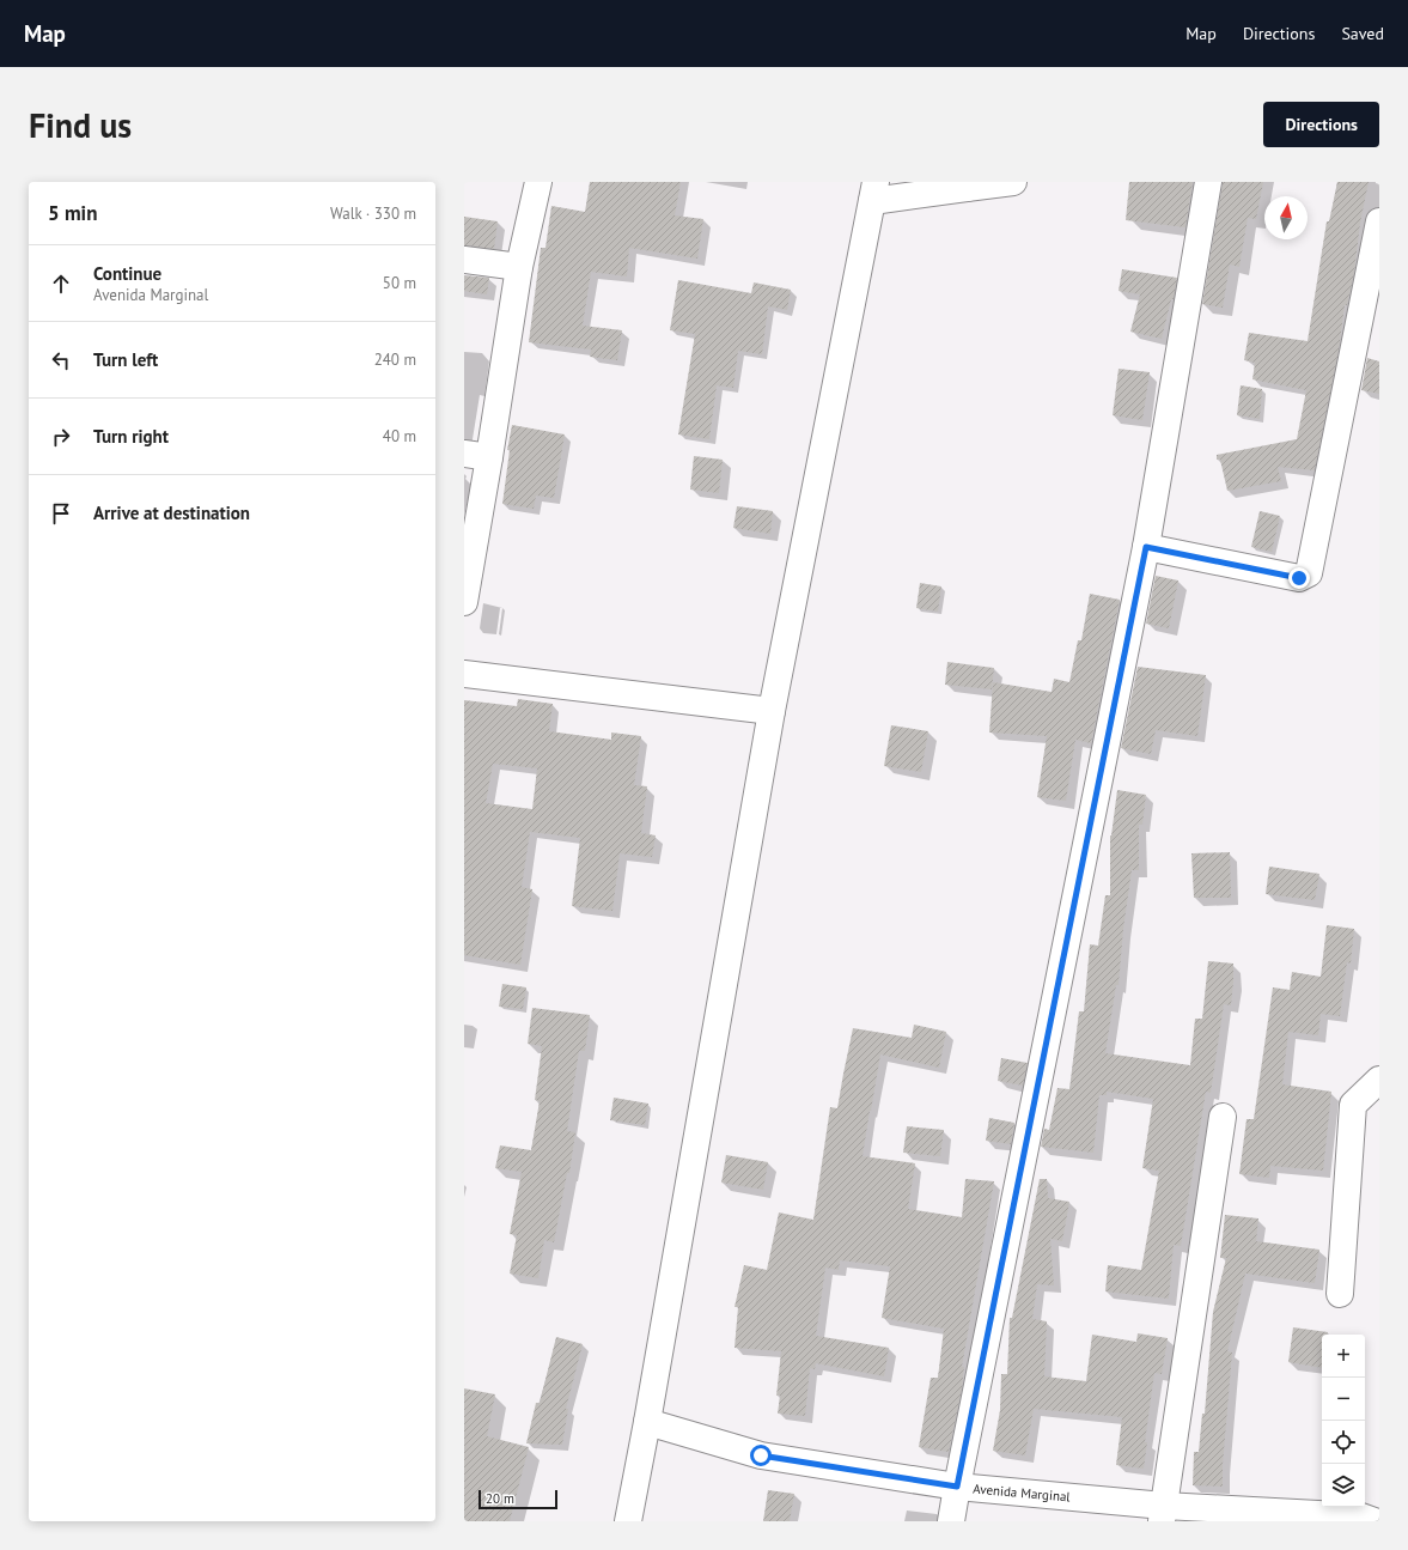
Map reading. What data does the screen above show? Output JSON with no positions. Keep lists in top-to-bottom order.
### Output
{
  "streets": {
    "main road": ["Avenida Marginal"]
  },
  "scale_bar": "20 m",
  "north": "top",
  "page": {
    "header": "Map",
    "nav": ["Map", "Directions", "Saved"],
    "buttons": "Directions",
    "title": "Find us",
    "heading": ["5 min", "Walk · 330 m"],
    "list": [
      ["Continue", "Avenida Marginal", "50 m"],
      ["Turn left", "240 m"],
      ["Turn right", "40 m"],
      "Arrive at destination"
    ],
    "map_buttons": ["+", "−"],
    "scale": "20 m"
  }
}
